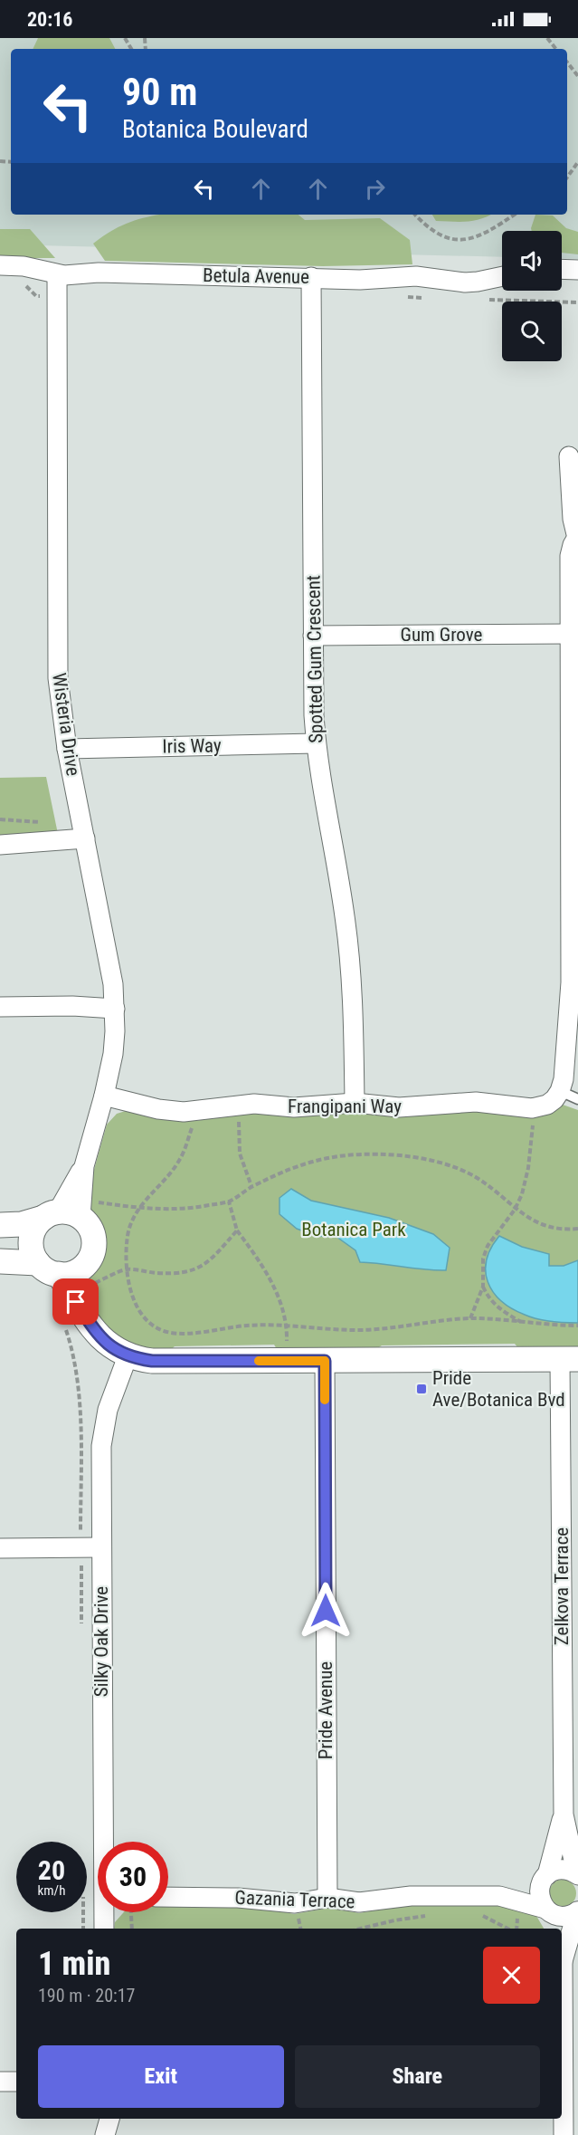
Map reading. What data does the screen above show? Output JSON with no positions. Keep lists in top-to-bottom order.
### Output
{
  "streets": {
    "street": [
      "Betula Avenue",
      "Gum Grove",
      "Spotted Gum Crescent",
      "Wisteria Drive",
      "Iris Way",
      "Frangipani Way",
      "Zelkova Terrace",
      "Silky Oak Drive",
      "Pride Avenue",
      "Gazania Terrace"
    ]
  },
  "crossings": [
    ["Betula Avenue", "Spotted Gum Crescent"],
    ["Betula Avenue", "Wisteria Drive"],
    ["Gum Grove", "Spotted Gum Crescent"],
    ["Spotted Gum Crescent", "Iris Way"],
    ["Spotted Gum Crescent", "Frangipani Way"],
    ["Wisteria Drive", "Iris Way"],
    ["Wisteria Drive", "Frangipani Way"],
    ["Zelkova Terrace", "Gazania Terrace"],
    ["Pride Avenue", "Gazania Terrace"]
  ],
  "parks": ["Botanica Park"],
  "places": {
    "transit": ["Pride Ave/Botanica Bvd"]
  },
  "page": {
    "status": "20:16",
    "turn": ["90 m", "Botanica Boulevard"],
    "speed": "20 km/h",
    "limit": "30",
    "heading": ["1 min", "190 m · 20:17"],
    "buttons": ["Exit", "Share"]
  }
}
